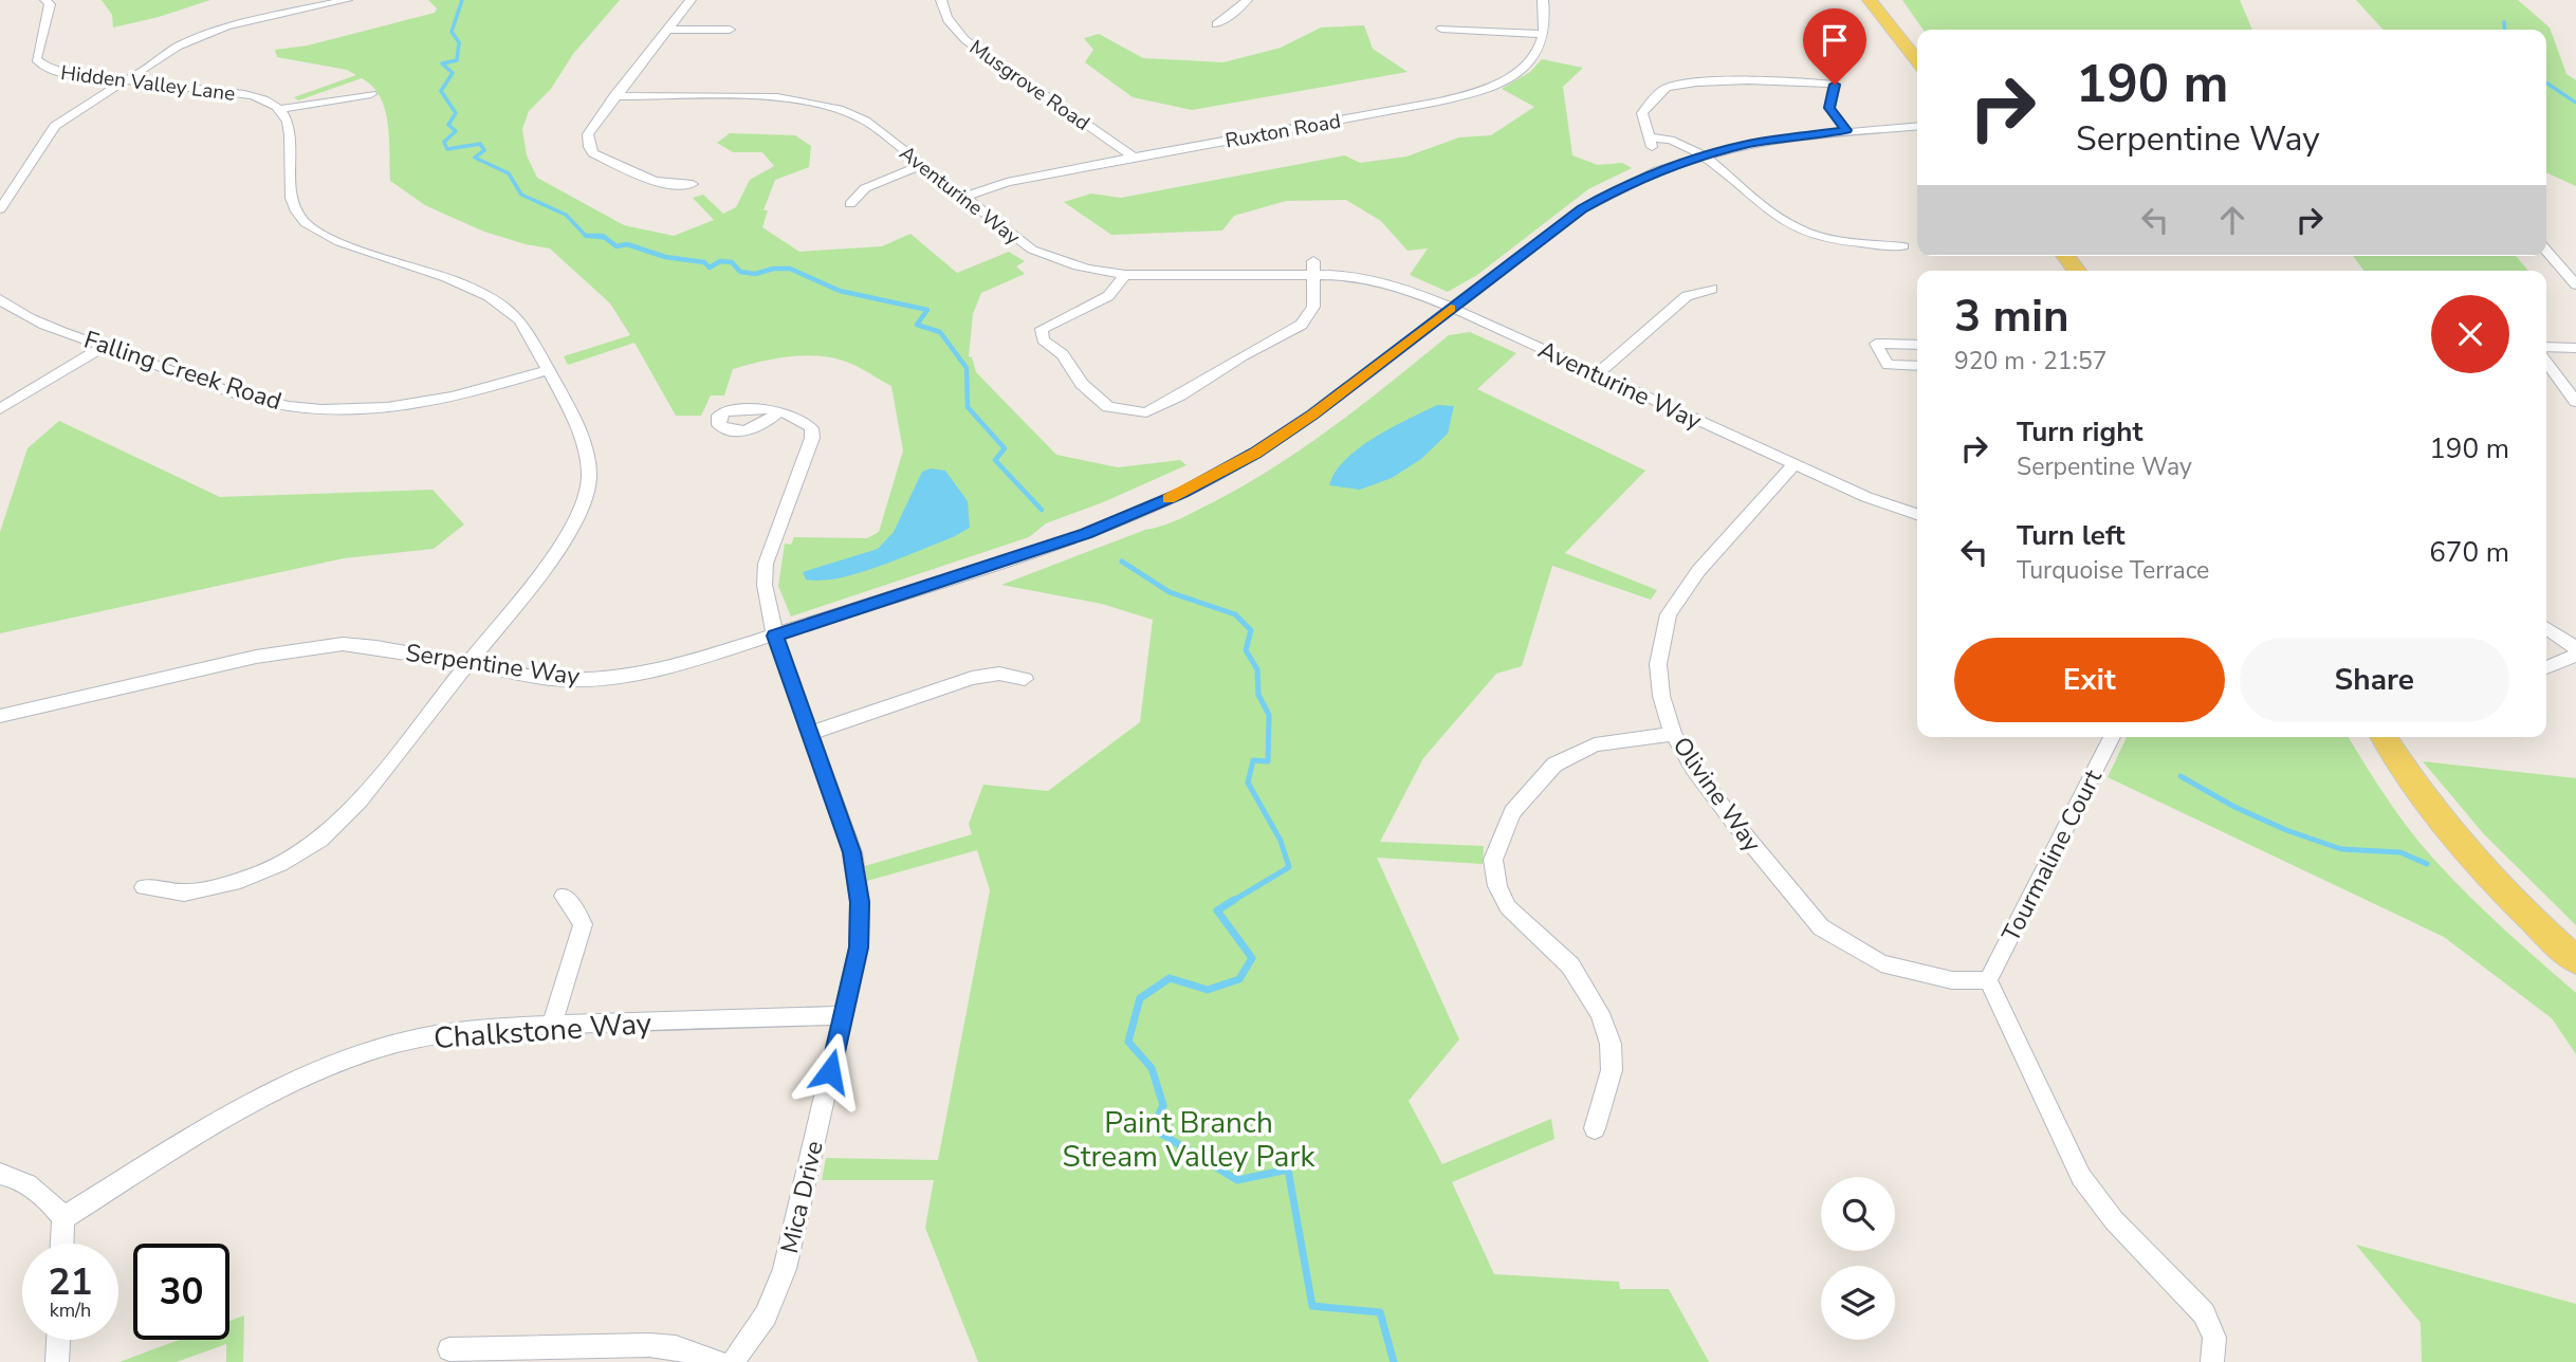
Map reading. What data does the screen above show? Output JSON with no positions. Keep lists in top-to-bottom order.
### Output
{
  "streets": {
    "street": [
      "Hidden Valley Lane",
      "Musgrove Road",
      "Ruxton Road",
      "Aventurine Way",
      "Falling Creek Road",
      "Serpentine Way",
      "Olivine Way",
      "Tourmaline Court",
      "Chalkstone Way",
      "Mica Drive"
    ]
  },
  "crossings": [
    ["Musgrove Road", "Ruxton Road"],
    ["Ruxton Road", "Aventurine Way"],
    ["Aventurine Way", "Serpentine Way"],
    ["Aventurine Way", "Olivine Way"],
    ["Serpentine Way", "Mica Drive"],
    ["Olivine Way", "Tourmaline Court"],
    ["Chalkstone Way", "Mica Drive"]
  ],
  "parks": ["Paint Branch Stream Valley Park"],
  "page": {
    "turn": ["190 m", "Serpentine Way"],
    "heading": ["3 min", "920 m · 21:57"],
    "list": [
      {
        "name": "Turn right",
        "note": "Serpentine Way",
        "value": "190 m"
      },
      {
        "name": "Turn left",
        "note": "Turquoise Terrace",
        "value": "670 m"
      }
    ],
    "buttons": ["Exit", "Share"],
    "speed": "21 km/h",
    "limit": "30"
  }
}
